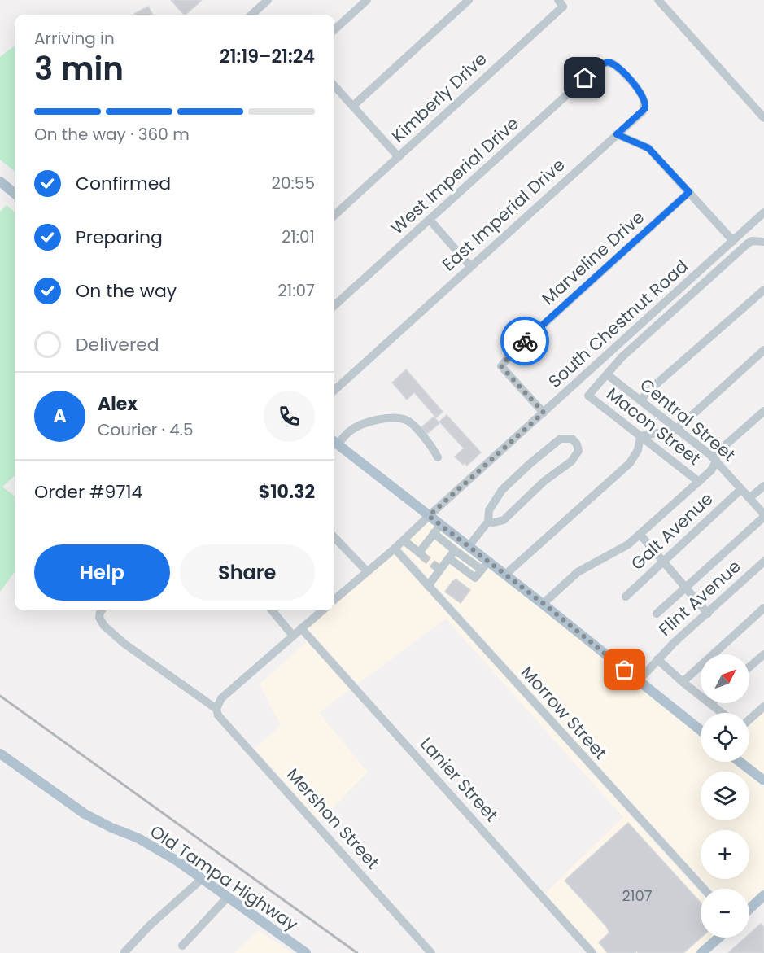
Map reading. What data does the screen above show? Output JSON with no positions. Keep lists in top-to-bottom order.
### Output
{
  "streets": {
    "main road": ["Old Tampa Highway"],
    "street": [
      "Kimberly Drive",
      "West Imperial Drive",
      "East Imperial Drive",
      "Marveline Drive",
      "South Chestnut Road",
      "Central Street",
      "Macon Street",
      "Galt Avenue",
      "Flint Avenue",
      "Morrow Street",
      "Lanier Street",
      "Mershon Street"
    ]
  },
  "crossings": [
    ["West Imperial Drive", "East Imperial Drive"],
    ["Marveline Drive", "South Chestnut Road"],
    ["South Chestnut Road", "Morrow Street"],
    ["Central Street", "Macon Street"],
    ["Central Street", "Galt Avenue"]
  ],
  "house_numbers": ["2107"],
  "north": "top right",
  "page": {
    "heading": ["3 min", "Arriving in", "21:19–21:24"],
    "panel": [
      "Alex",
      "Courier · 4.5",
      "Order #9714",
      "$10.32"
    ],
    "bar": "On the way · 360 m",
    "list": [
      ["Confirmed", "20:55"],
      ["Preparing", "21:01"],
      ["On the way", "21:07"],
      "Delivered"
    ],
    "round": "A",
    "buttons": ["Help", "Share"],
    "map_buttons": ["+", "−"]
  }
}
